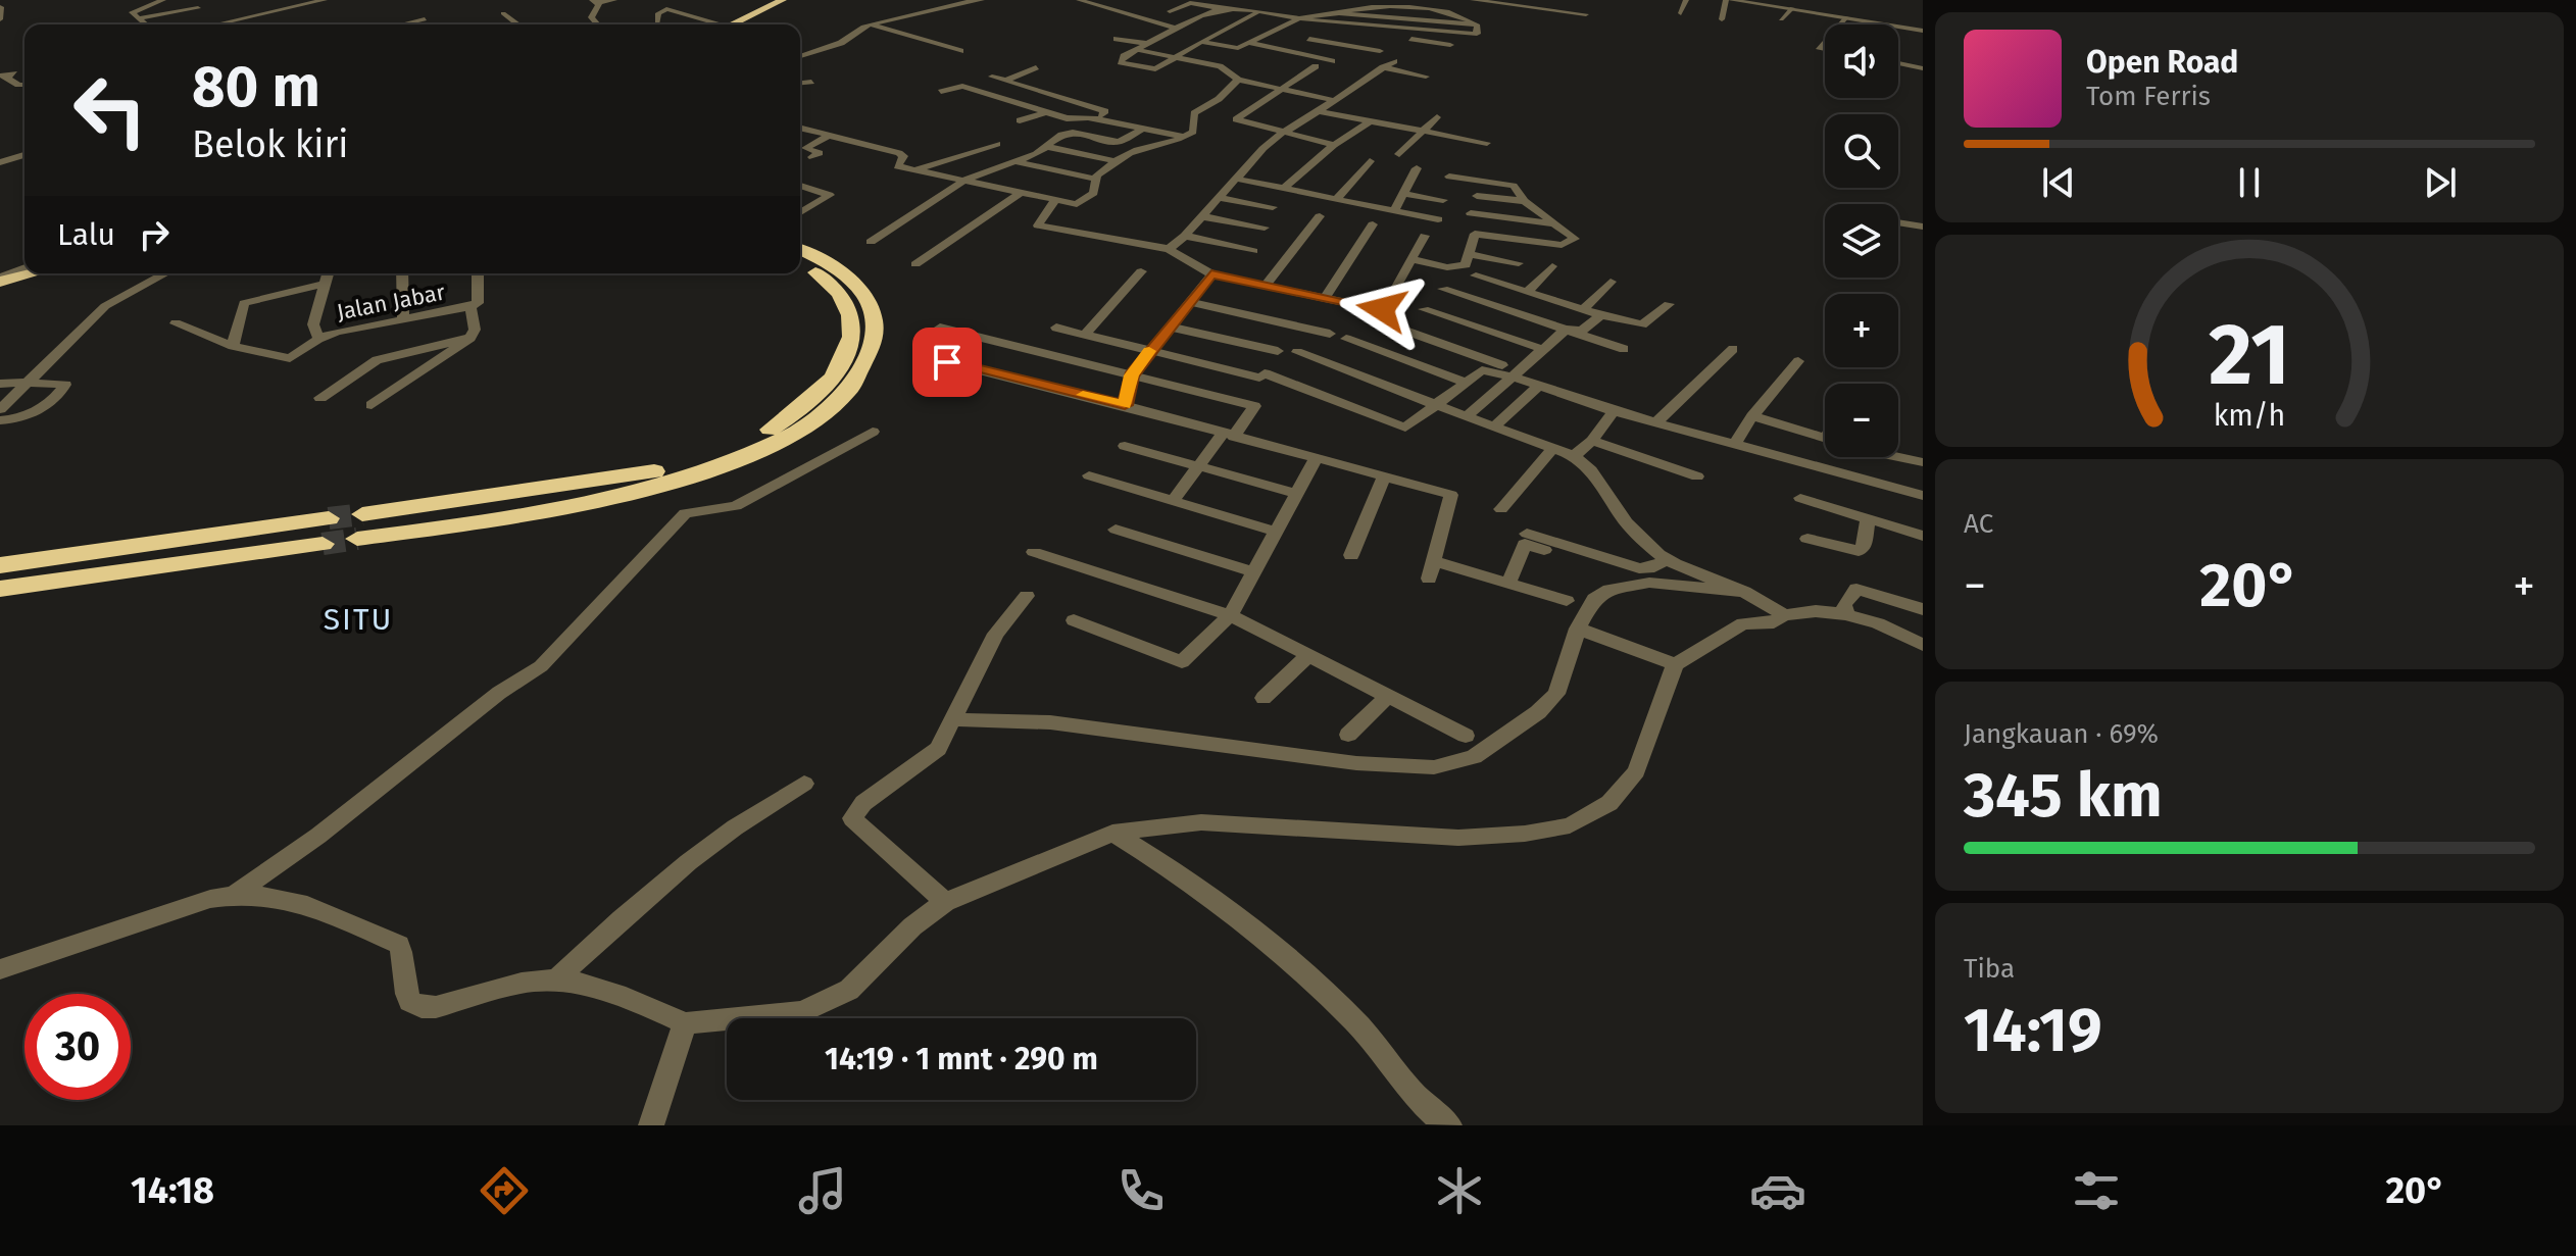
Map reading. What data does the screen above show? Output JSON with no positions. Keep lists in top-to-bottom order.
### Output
{
  "streets": {
    "street": ["Jalan Jabar"]
  },
  "districts": ["SITU"],
  "page": {
    "map_buttons": ["+", "−"],
    "turn": ["80 m", "Belok kiri"],
    "song": ["Open Road", "Tom Ferris"],
    "then": "Lalu",
    "tile": [
      "AC",
      ["Jangkauan · 69%", "345 km"],
      ["Tiba", "14:19"]
    ],
    "heat": ["−", "20°", "+"],
    "limit": "30",
    "trip": "14:19 · 1 mnt · 290 m",
    "tabs": ["14:18", "20°"],
    "gauge": ["21", "km/h"]
  }
}
